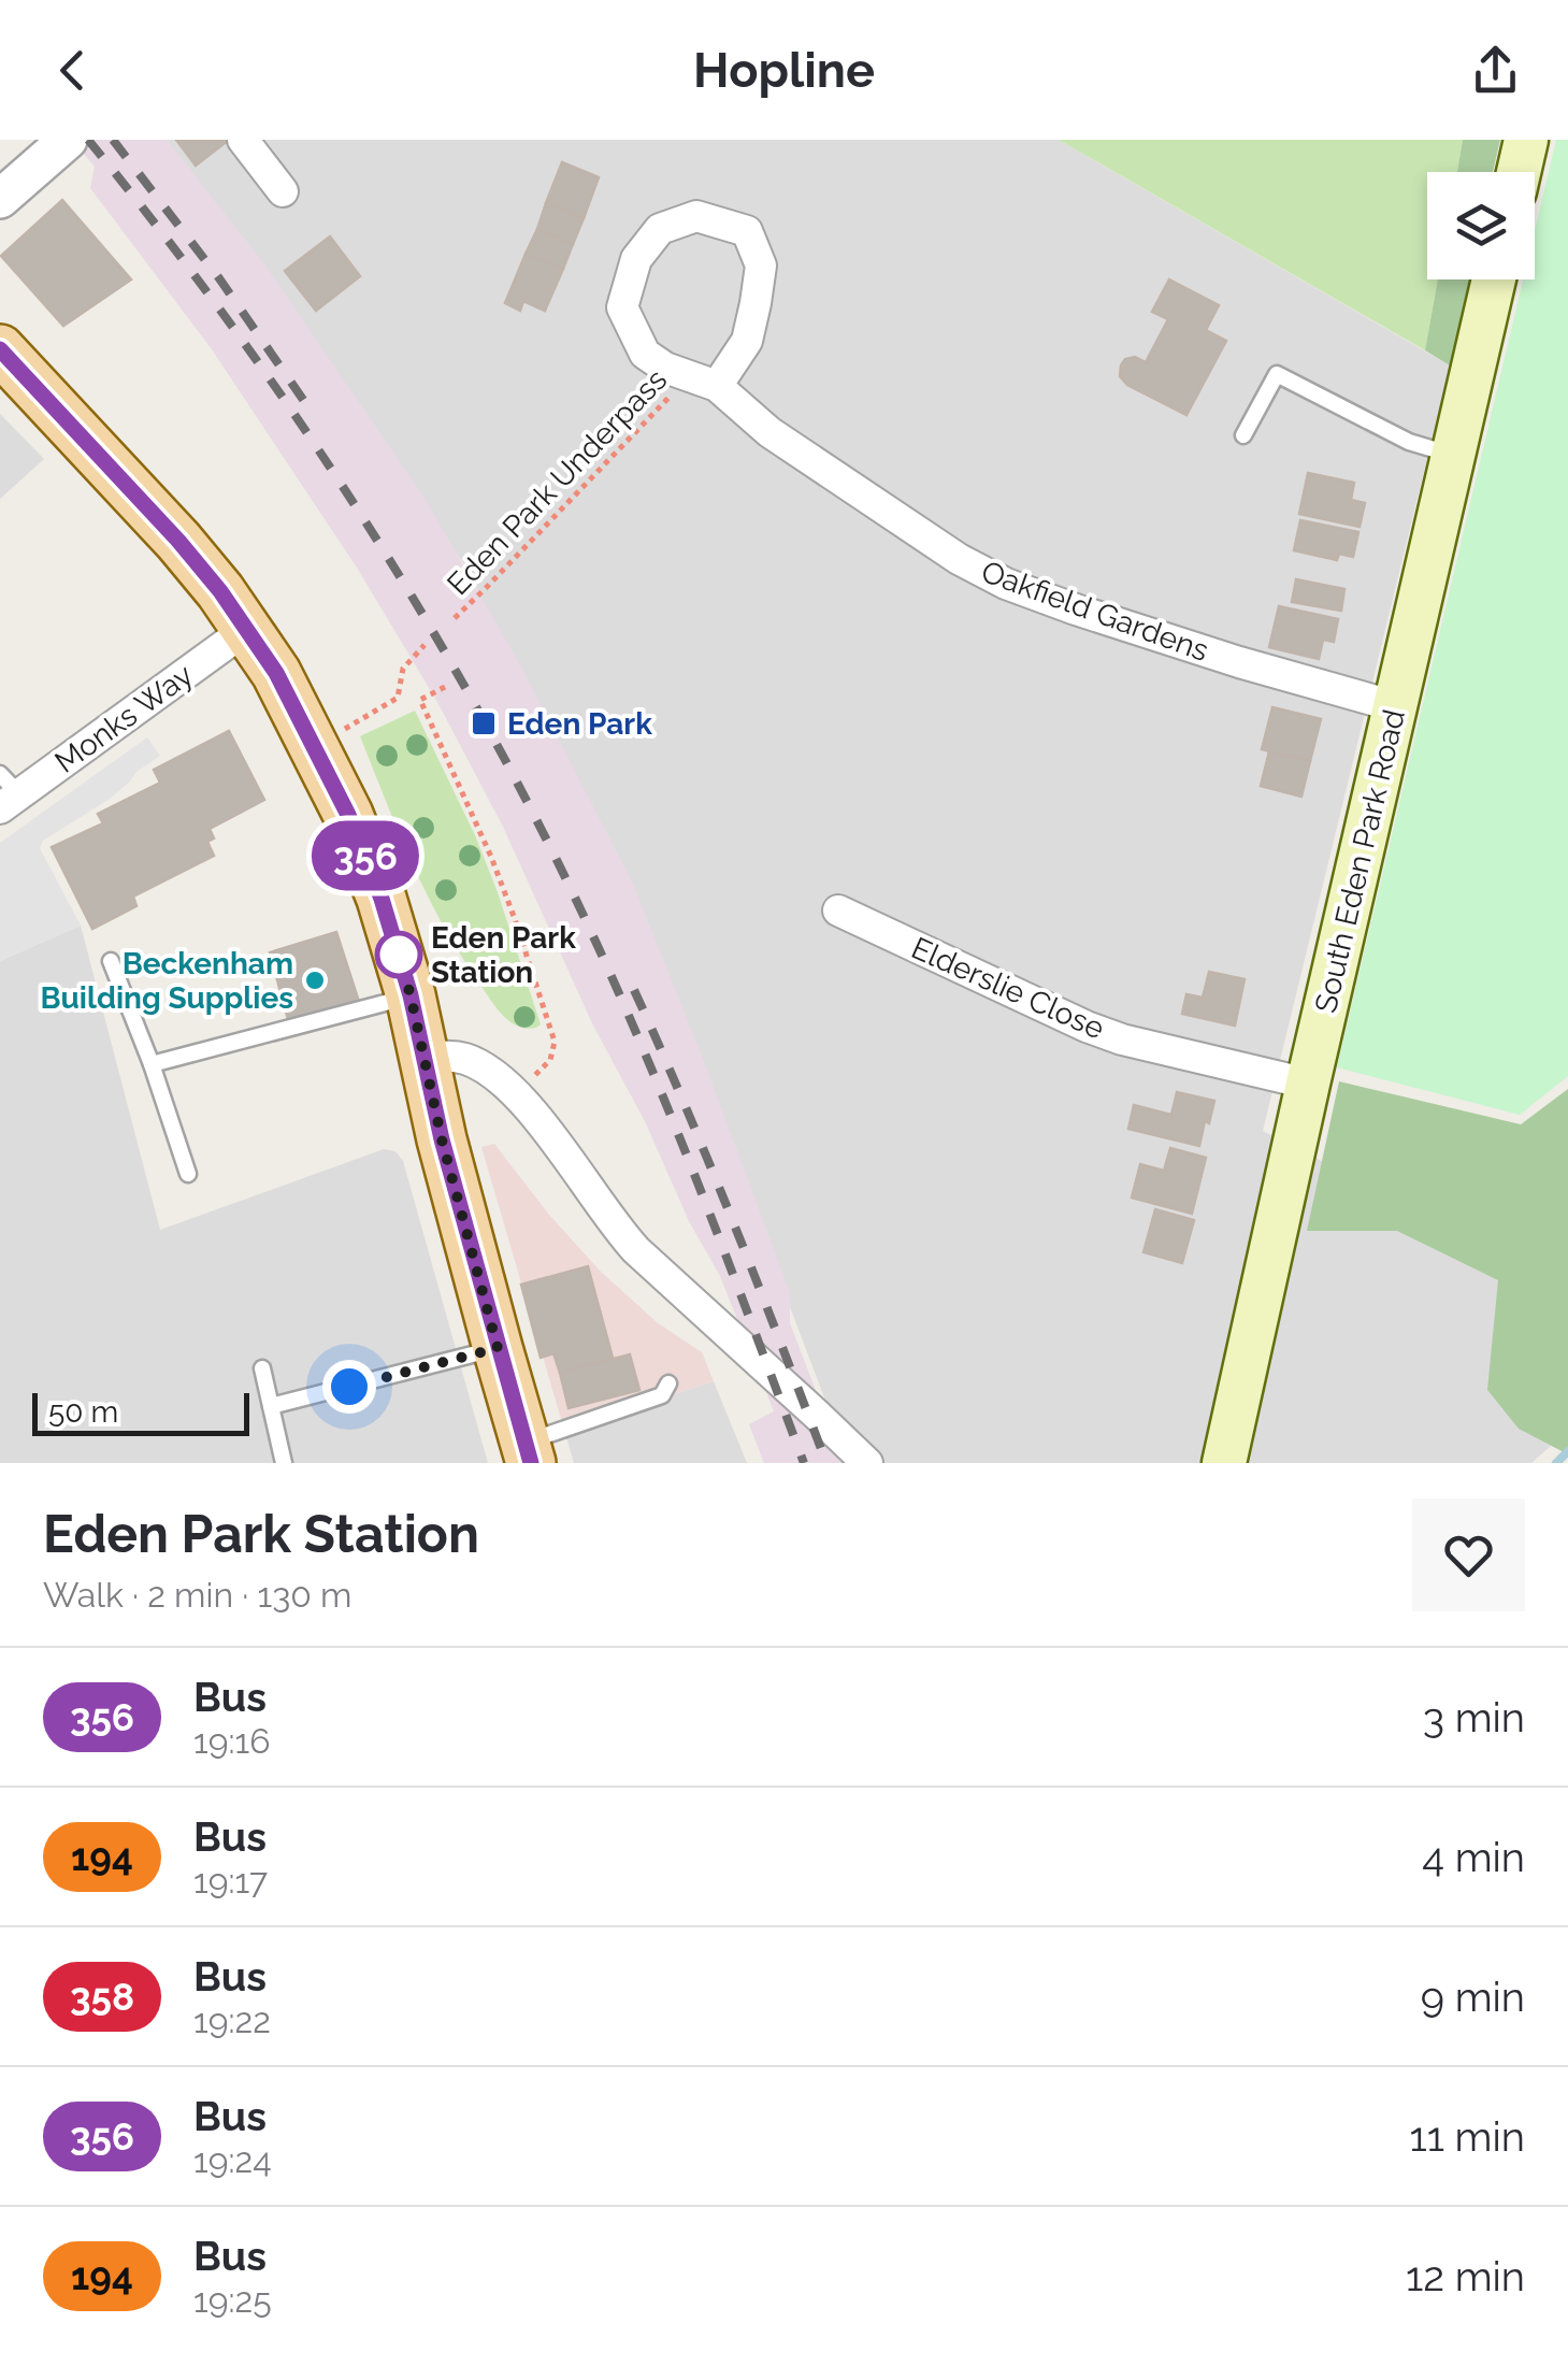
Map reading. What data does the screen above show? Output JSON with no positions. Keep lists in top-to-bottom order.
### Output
{
  "streets": {
    "main road": ["South Eden Park Road"],
    "street": ["Oakfield Gardens", "Monks Way", "Elderslie Close"],
    "path": ["Eden Park Underpass"]
  },
  "crossings": [
    ["Eden Park Underpass", "Oakfield Gardens"],
    ["Oakfield Gardens", "South Eden Park Road"],
    ["South Eden Park Road", "Elderslie Close"]
  ],
  "places": {
    "transit": ["Eden Park"],
    "other": ["Eden Park Station", "Beckenham Building Supplies"]
  },
  "lines": ["bus line 356"],
  "scale_bar": "50 m",
  "page": {
    "header": "Hopline",
    "on_map": "356",
    "scale": "50 m",
    "heading": ["Eden Park Station", "Walk · 2 min · 130 m"],
    "list": [
      {
        "mark": "356",
        "name": "Bus",
        "note": "19:16",
        "value": "3 min"
      },
      {
        "mark": "194",
        "name": "Bus",
        "note": "19:17",
        "value": "4 min"
      },
      {
        "mark": "358",
        "name": "Bus",
        "note": "19:22",
        "value": "9 min"
      },
      {
        "mark": "356",
        "name": "Bus",
        "note": "19:24",
        "value": "11 min"
      },
      {
        "mark": "194",
        "name": "Bus",
        "note": "19:25",
        "value": "12 min"
      }
    ]
  }
}
